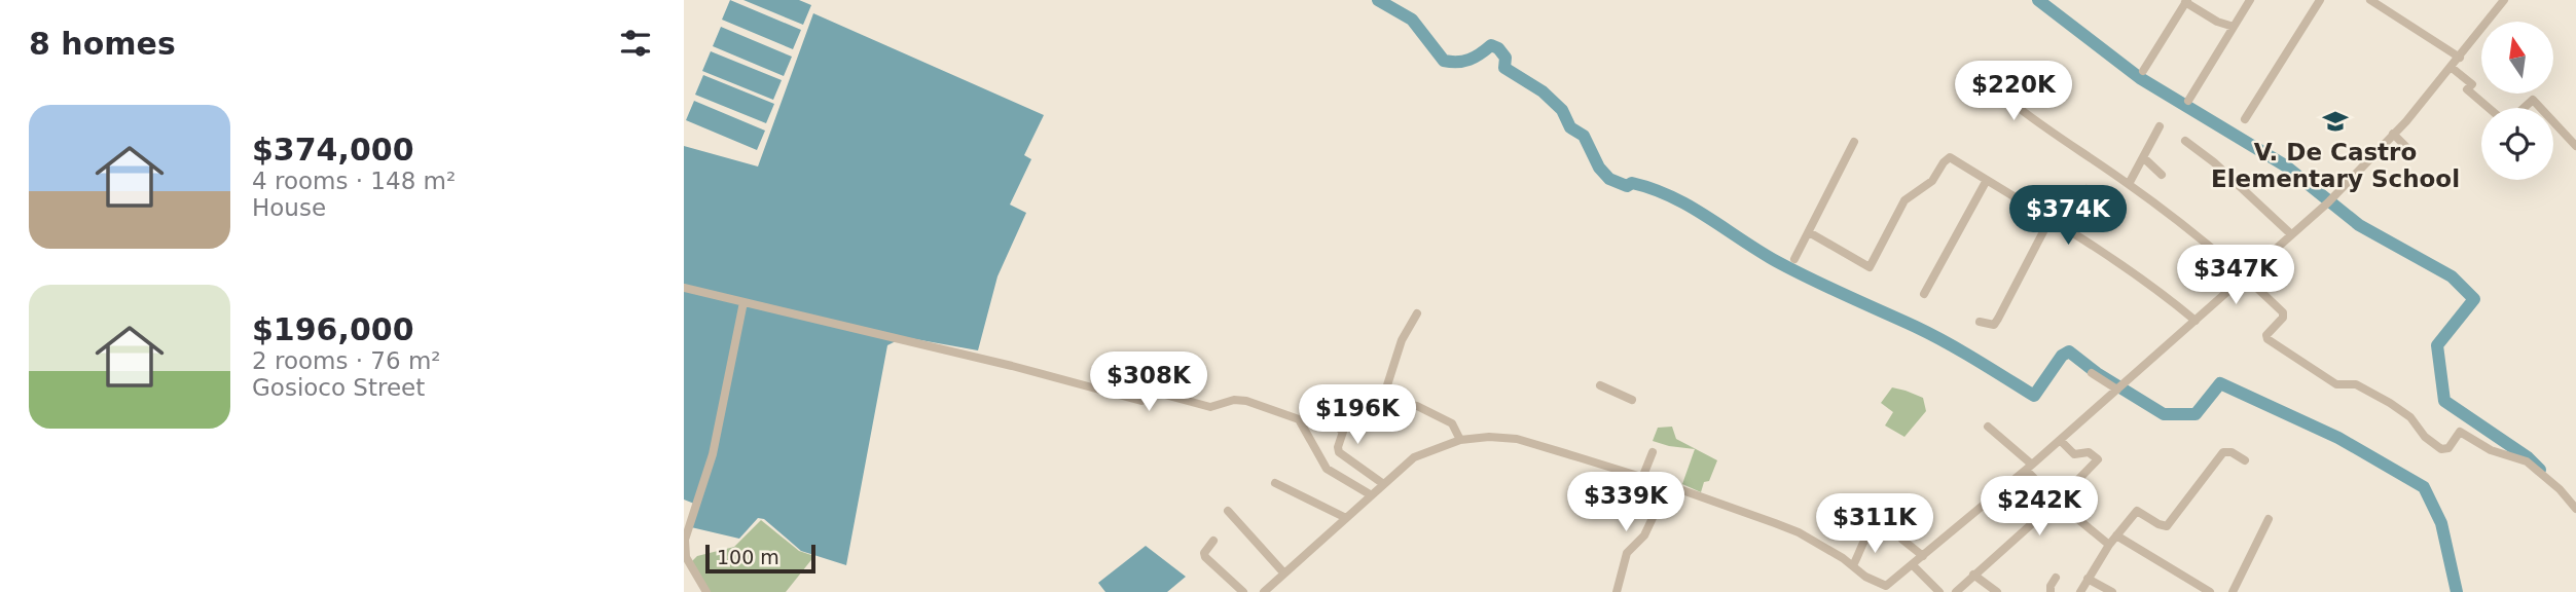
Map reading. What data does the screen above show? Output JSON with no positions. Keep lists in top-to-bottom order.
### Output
{
  "places": {
    "school or university": ["V. De Castro Elementary School"]
  },
  "scale_bar": "100 m",
  "north": "top",
  "page": {
    "heading": "8 homes",
    "price": [
      "$220K",
      "$374K",
      "$347K",
      "$308K",
      "$196K",
      "$339K",
      "$242K",
      "$311K"
    ],
    "list": [
      {
        "name": "$374,000",
        "note": "4 rooms · 148 m² · House"
      },
      {
        "name": "$196,000",
        "note": "2 rooms · 76 m² · Gosioco Street"
      }
    ],
    "scale": "100 m"
  }
}
